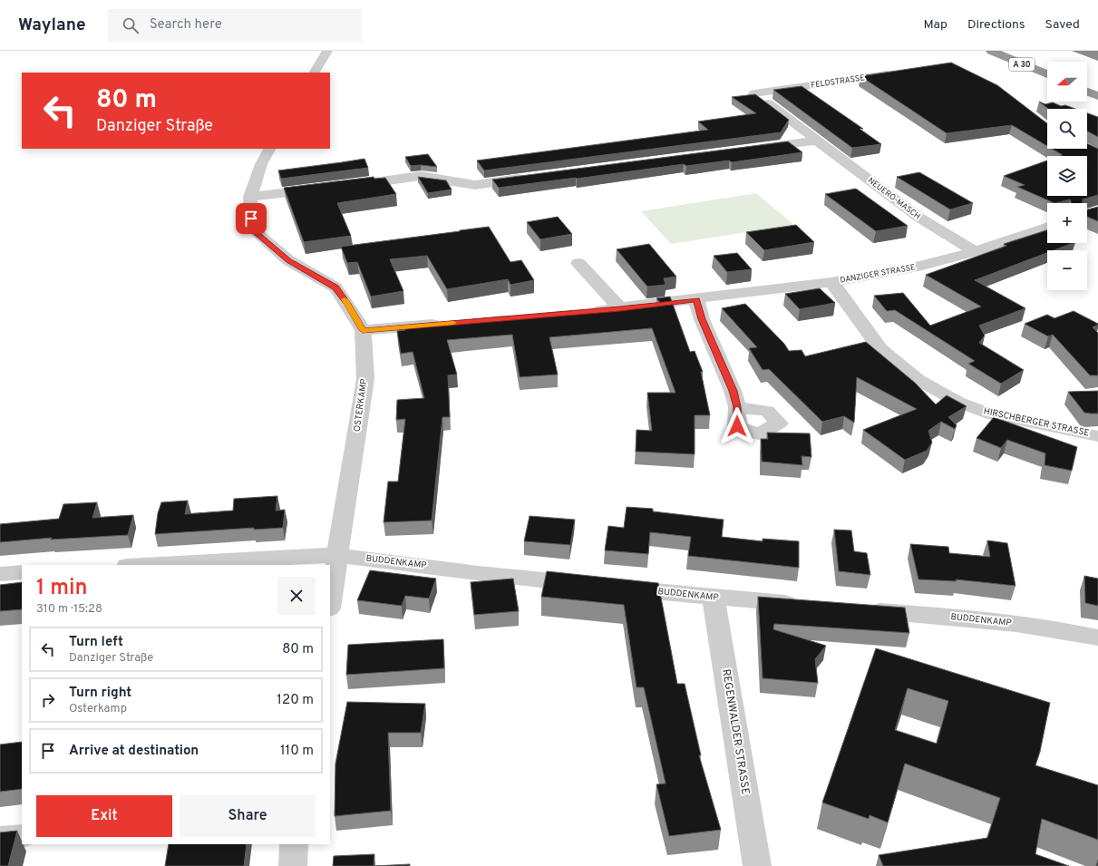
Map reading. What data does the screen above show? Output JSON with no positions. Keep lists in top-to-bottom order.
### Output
{
  "streets": {
    "highway": ["A 30"],
    "street": [
      "FELDSTRASSE",
      "NEUERO-MASCH",
      "DANZIGER STRASSE",
      "OSTERKAMP",
      "HIRSCHBERGER STRASSE",
      "BUDDENKAMP",
      "REGENWALDER STRASSE"
    ]
  },
  "crossings": [
    ["FELDSTRASSE", "NEUERO-MASCH"],
    ["NEUERO-MASCH", "DANZIGER STRASSE"],
    ["DANZIGER STRASSE", "HIRSCHBERGER STRASSE"],
    ["OSTERKAMP", "BUDDENKAMP"],
    ["BUDDENKAMP", "REGENWALDER STRASSE"]
  ],
  "north": "left",
  "page": {
    "header": "Waylane",
    "search": "Search here",
    "nav": ["Map", "Directions", "Saved"],
    "map_buttons": ["+", "−"],
    "turn": ["80 m", "Danziger Straße"],
    "heading": ["1 min", "310 m · 15:28"],
    "list": [
      {
        "name": "Turn left",
        "note": "Danziger Straße",
        "value": "80 m"
      },
      {
        "name": "Turn right",
        "note": "Osterkamp",
        "value": "120 m"
      },
      {
        "name": "Arrive at destination",
        "value": "110 m"
      }
    ],
    "buttons": ["Exit", "Share"]
  }
}
